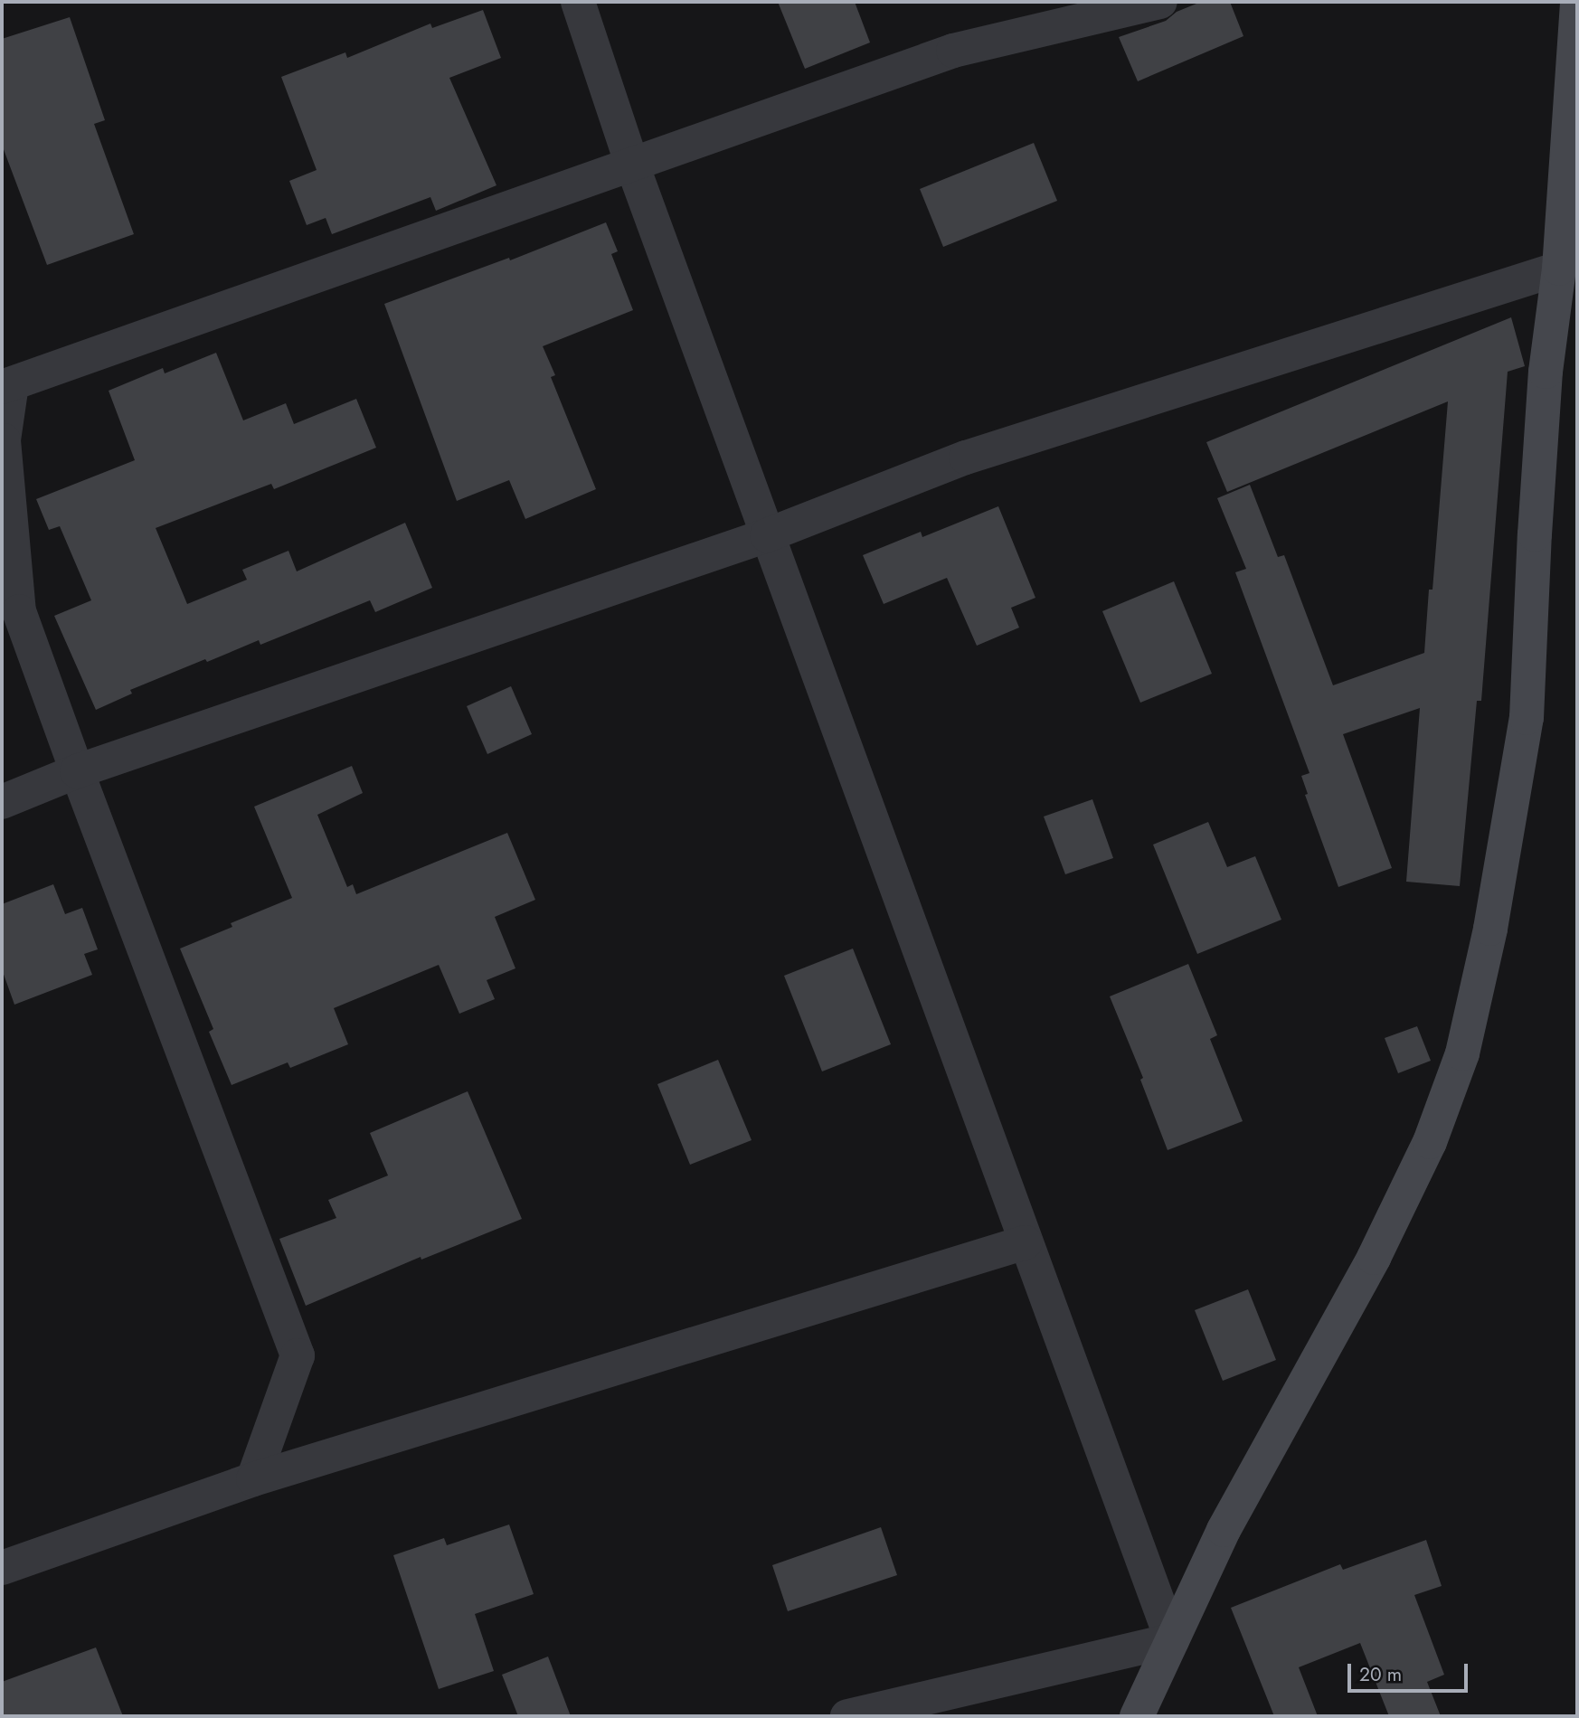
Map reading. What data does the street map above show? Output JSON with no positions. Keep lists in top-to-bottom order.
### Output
{
  "scale_bar": "20 m"
}
